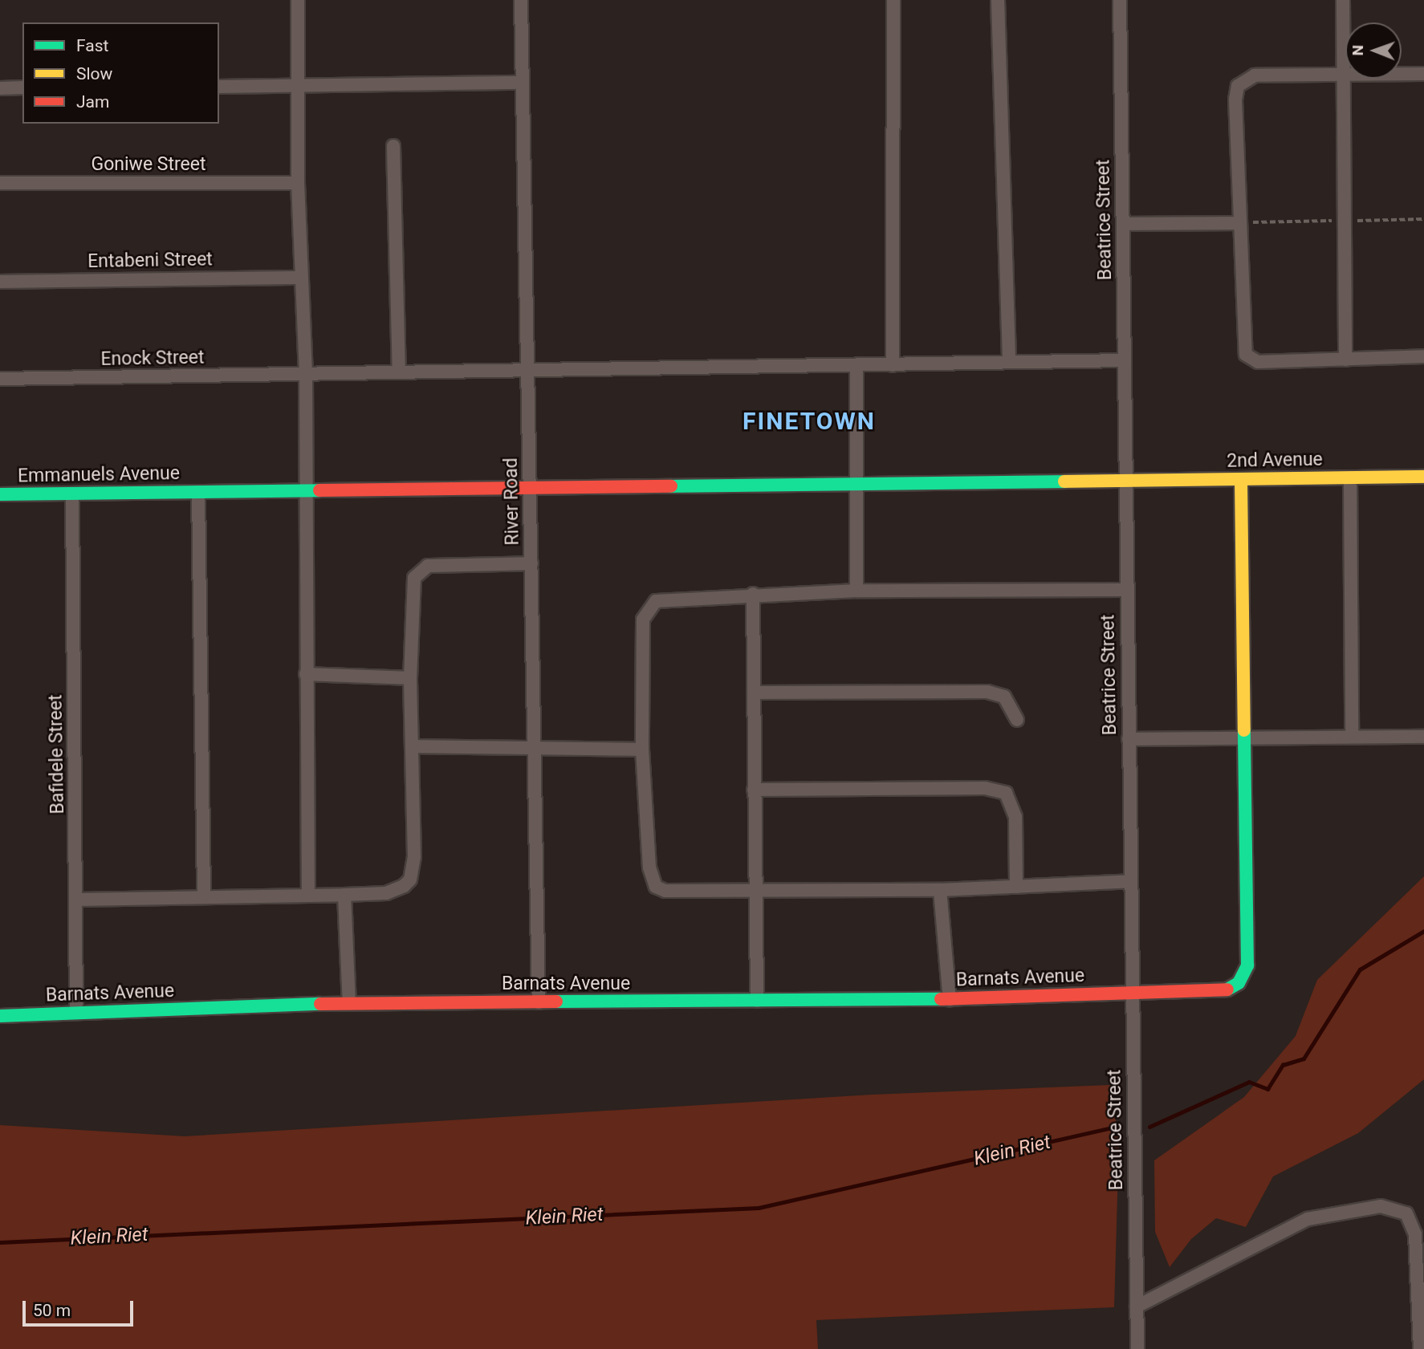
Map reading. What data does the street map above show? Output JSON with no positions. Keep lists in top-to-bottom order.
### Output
{
  "streets": {
    "street": [
      "Goniwe Street",
      "Beatrice Street",
      "Entabeni Street",
      "Enock Street",
      "2nd Avenue",
      "Emmanuels Avenue",
      "River Road",
      "Bafidele Street",
      "Barnats Avenue"
    ]
  },
  "crossings": [
    ["Beatrice Street", "Enock Street"],
    ["Beatrice Street", "2nd Avenue"],
    ["Beatrice Street", "Barnats Avenue"],
    ["Enock Street", "River Road"],
    ["2nd Avenue", "Emmanuels Avenue"],
    ["2nd Avenue", "River Road"],
    ["2nd Avenue", "Barnats Avenue"],
    ["Emmanuels Avenue", "River Road"],
    ["Emmanuels Avenue", "Bafidele Street"],
    ["River Road", "Barnats Avenue"],
    ["Bafidele Street", "Barnats Avenue"]
  ],
  "districts": ["FINETOWN"],
  "water": ["Klein Riet"],
  "legend": ["Fast", "Slow", "Jam"],
  "scale_bar": "50 m",
  "north": "left"
}
